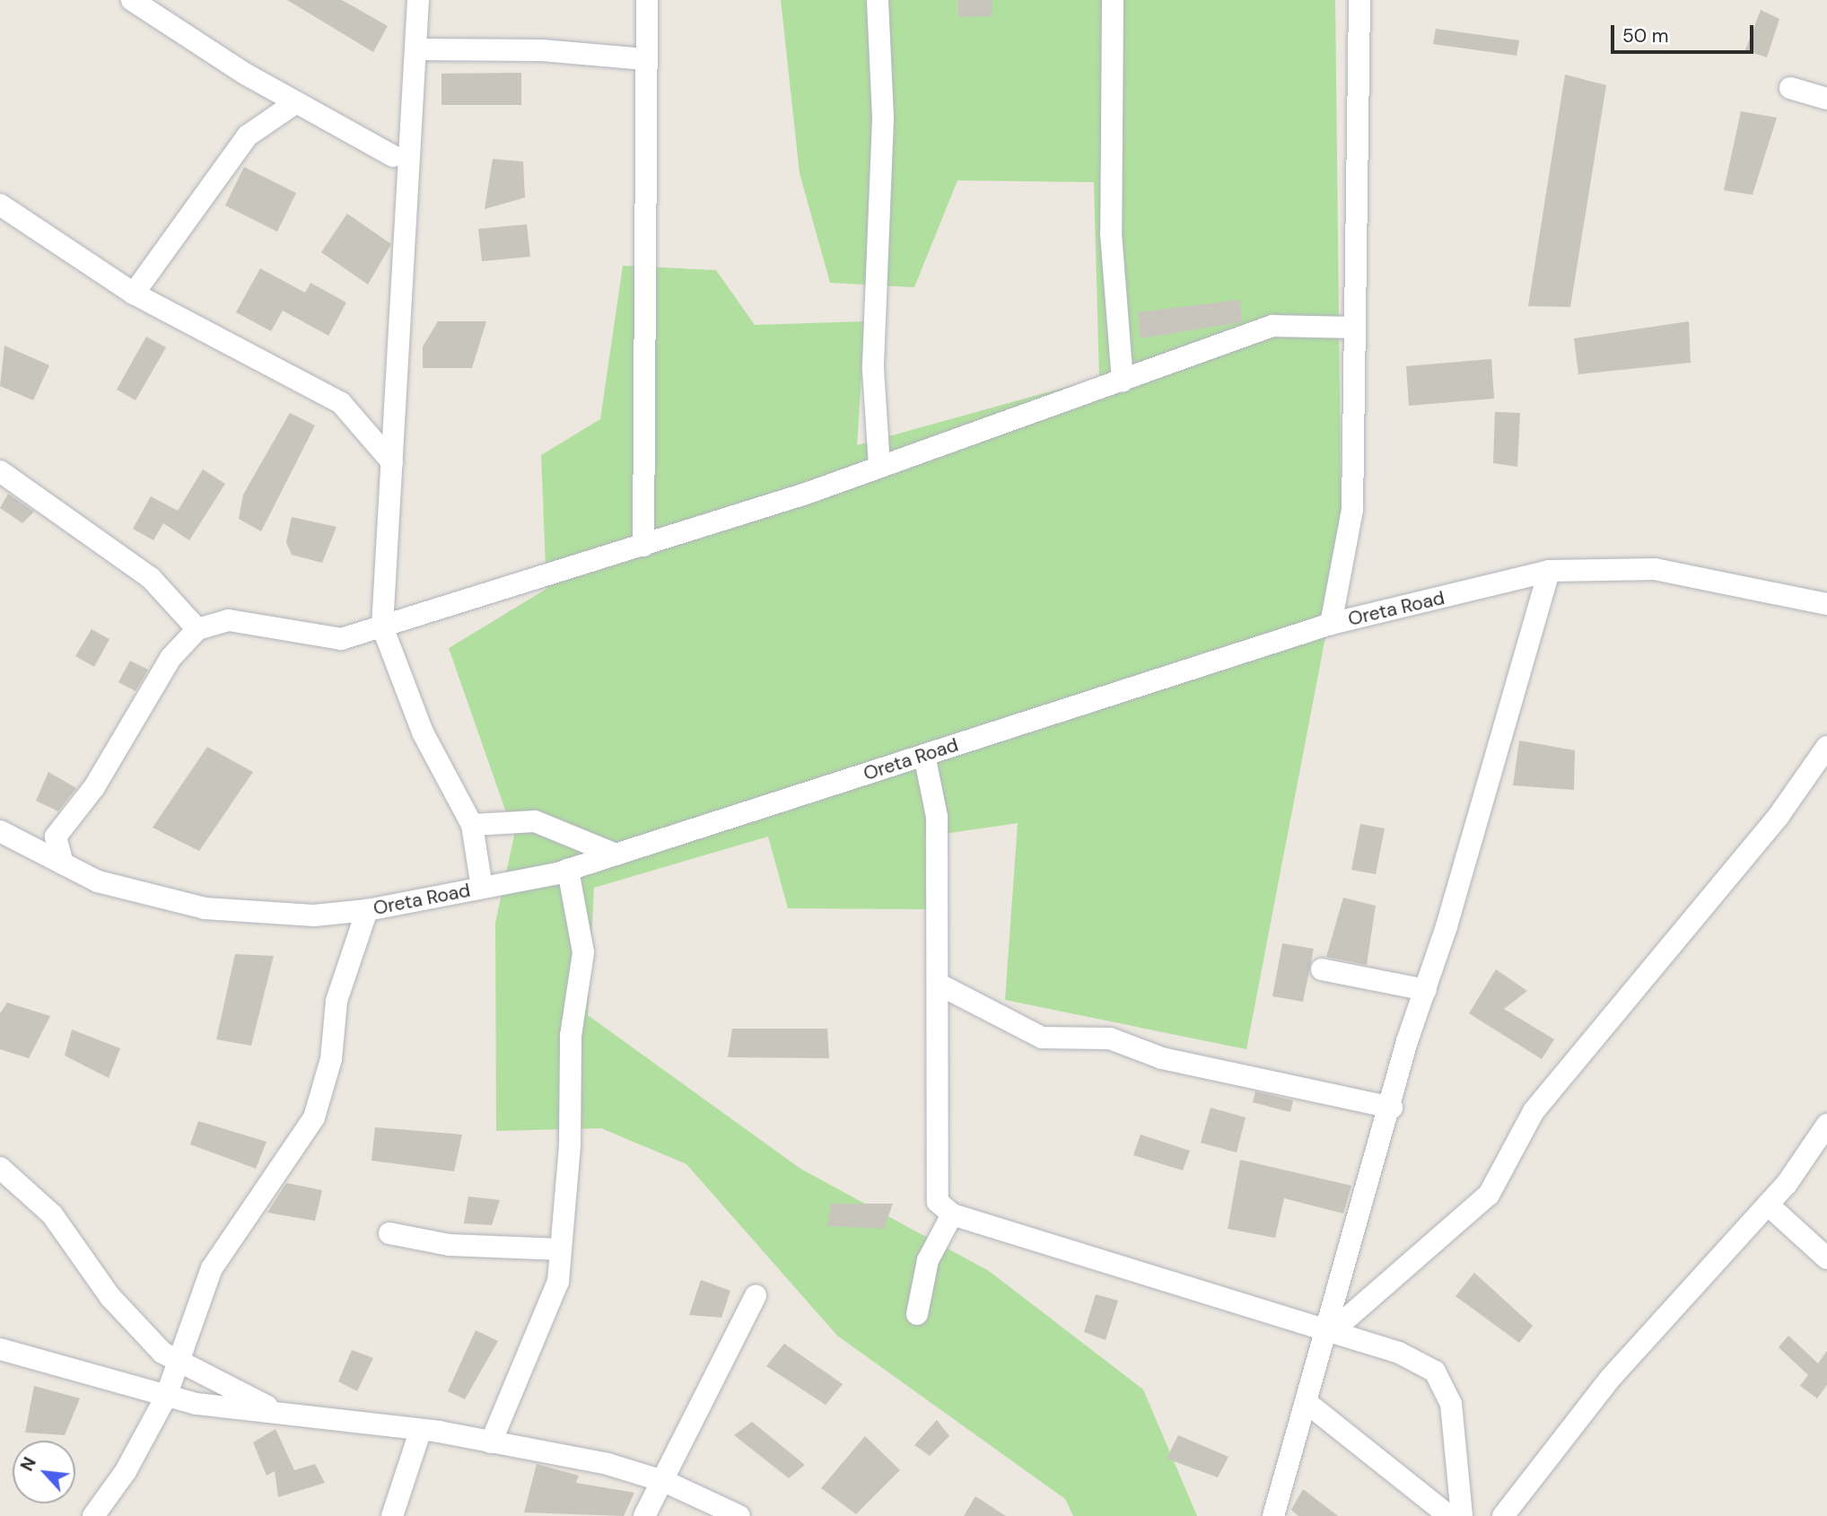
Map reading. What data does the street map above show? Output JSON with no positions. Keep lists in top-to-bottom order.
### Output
{
  "streets": {
    "street": ["Oreta Road"]
  },
  "scale_bar": "50 m",
  "north": "top left"
}
